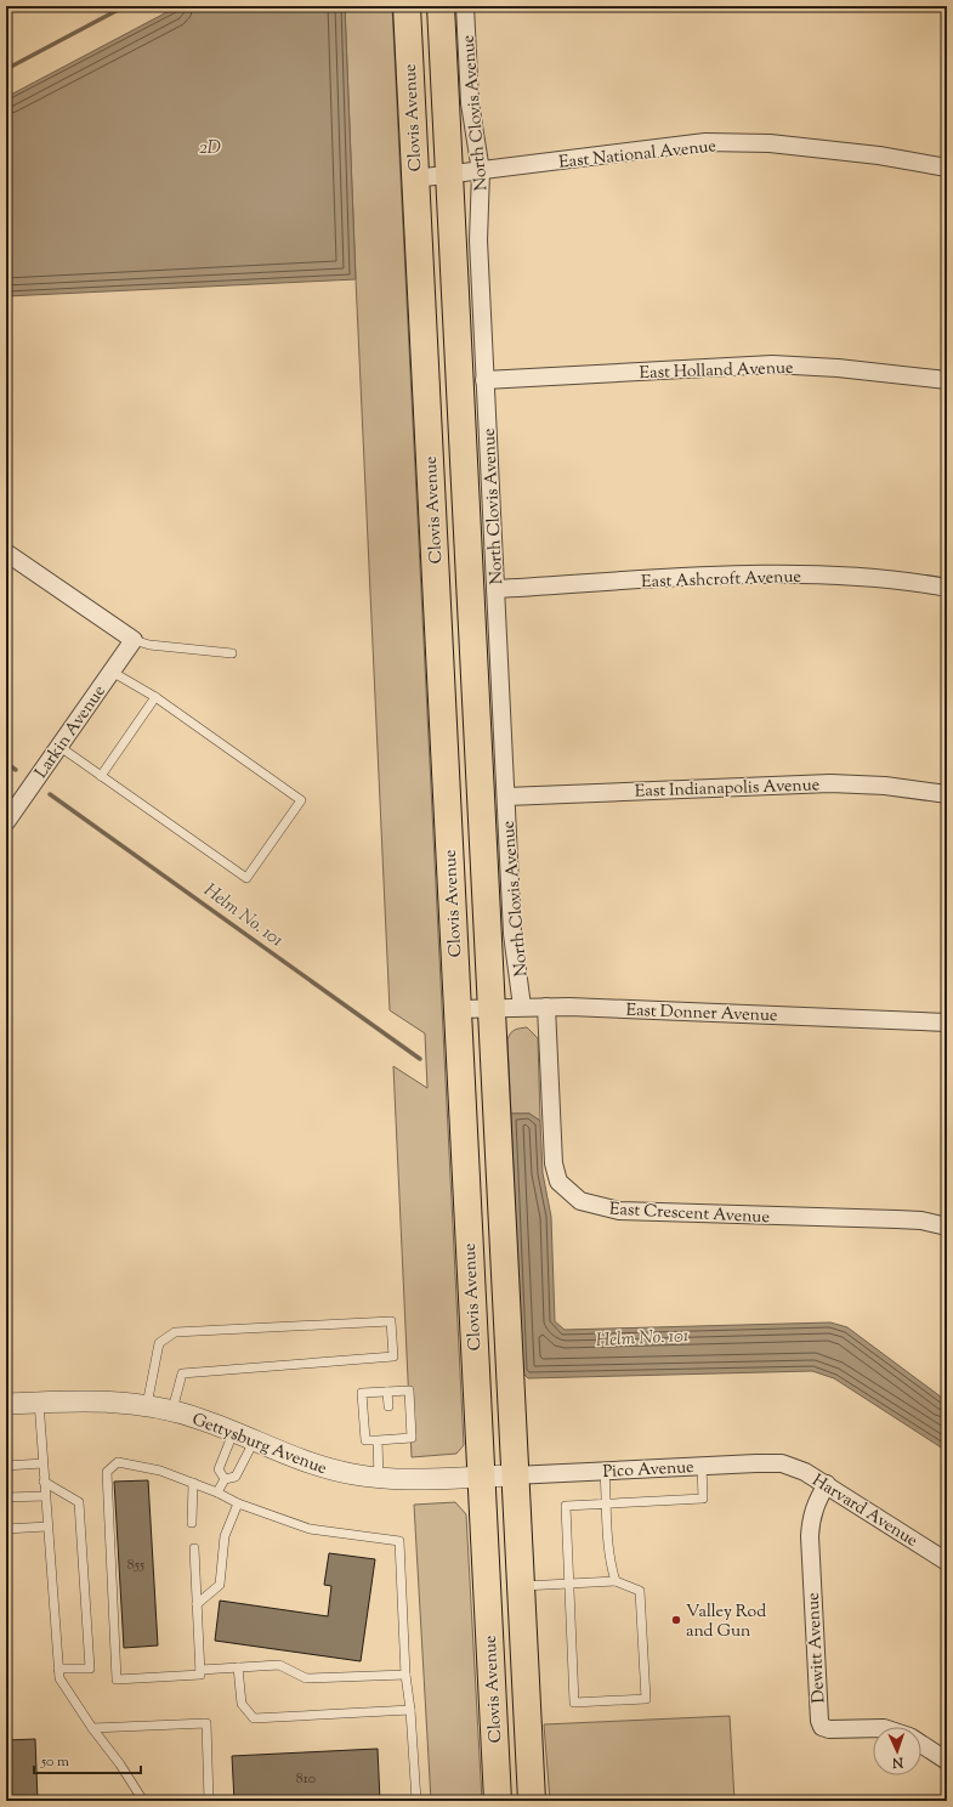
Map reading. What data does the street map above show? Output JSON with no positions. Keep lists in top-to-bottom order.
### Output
{
  "streets": {
    "main road": ["Clovis Avenue"],
    "street": [
      "North Clovis Avenue",
      "East National Avenue",
      "East Holland Avenue",
      "East Ashcroft Avenue",
      "Larkin Avenue",
      "East Indianapolis Avenue",
      "East Donner Avenue",
      "East Crescent Avenue",
      "Gettysburg Avenue",
      "Pico Avenue",
      "Harvard Avenue",
      "Dewitt Avenue"
    ]
  },
  "crossings": [
    ["North Clovis Avenue", "East National Avenue"],
    ["North Clovis Avenue", "East Holland Avenue"],
    ["North Clovis Avenue", "East Ashcroft Avenue"],
    ["North Clovis Avenue", "East Indianapolis Avenue"],
    ["North Clovis Avenue", "East Donner Avenue"],
    ["Clovis Avenue", "East National Avenue"],
    ["Clovis Avenue", "East Donner Avenue"],
    ["Clovis Avenue", "Gettysburg Avenue"],
    ["Clovis Avenue", "Pico Avenue"],
    ["East Donner Avenue", "East Crescent Avenue"],
    ["Gettysburg Avenue", "Pico Avenue"],
    ["Pico Avenue", "Harvard Avenue"],
    ["Harvard Avenue", "Dewitt Avenue"]
  ],
  "water": ["2D", "Helm No. 101"],
  "places": ["Valley Rod and Gun"],
  "house_numbers": ["855", "810"],
  "scale_bar": "50 m",
  "north": "bottom"
}
